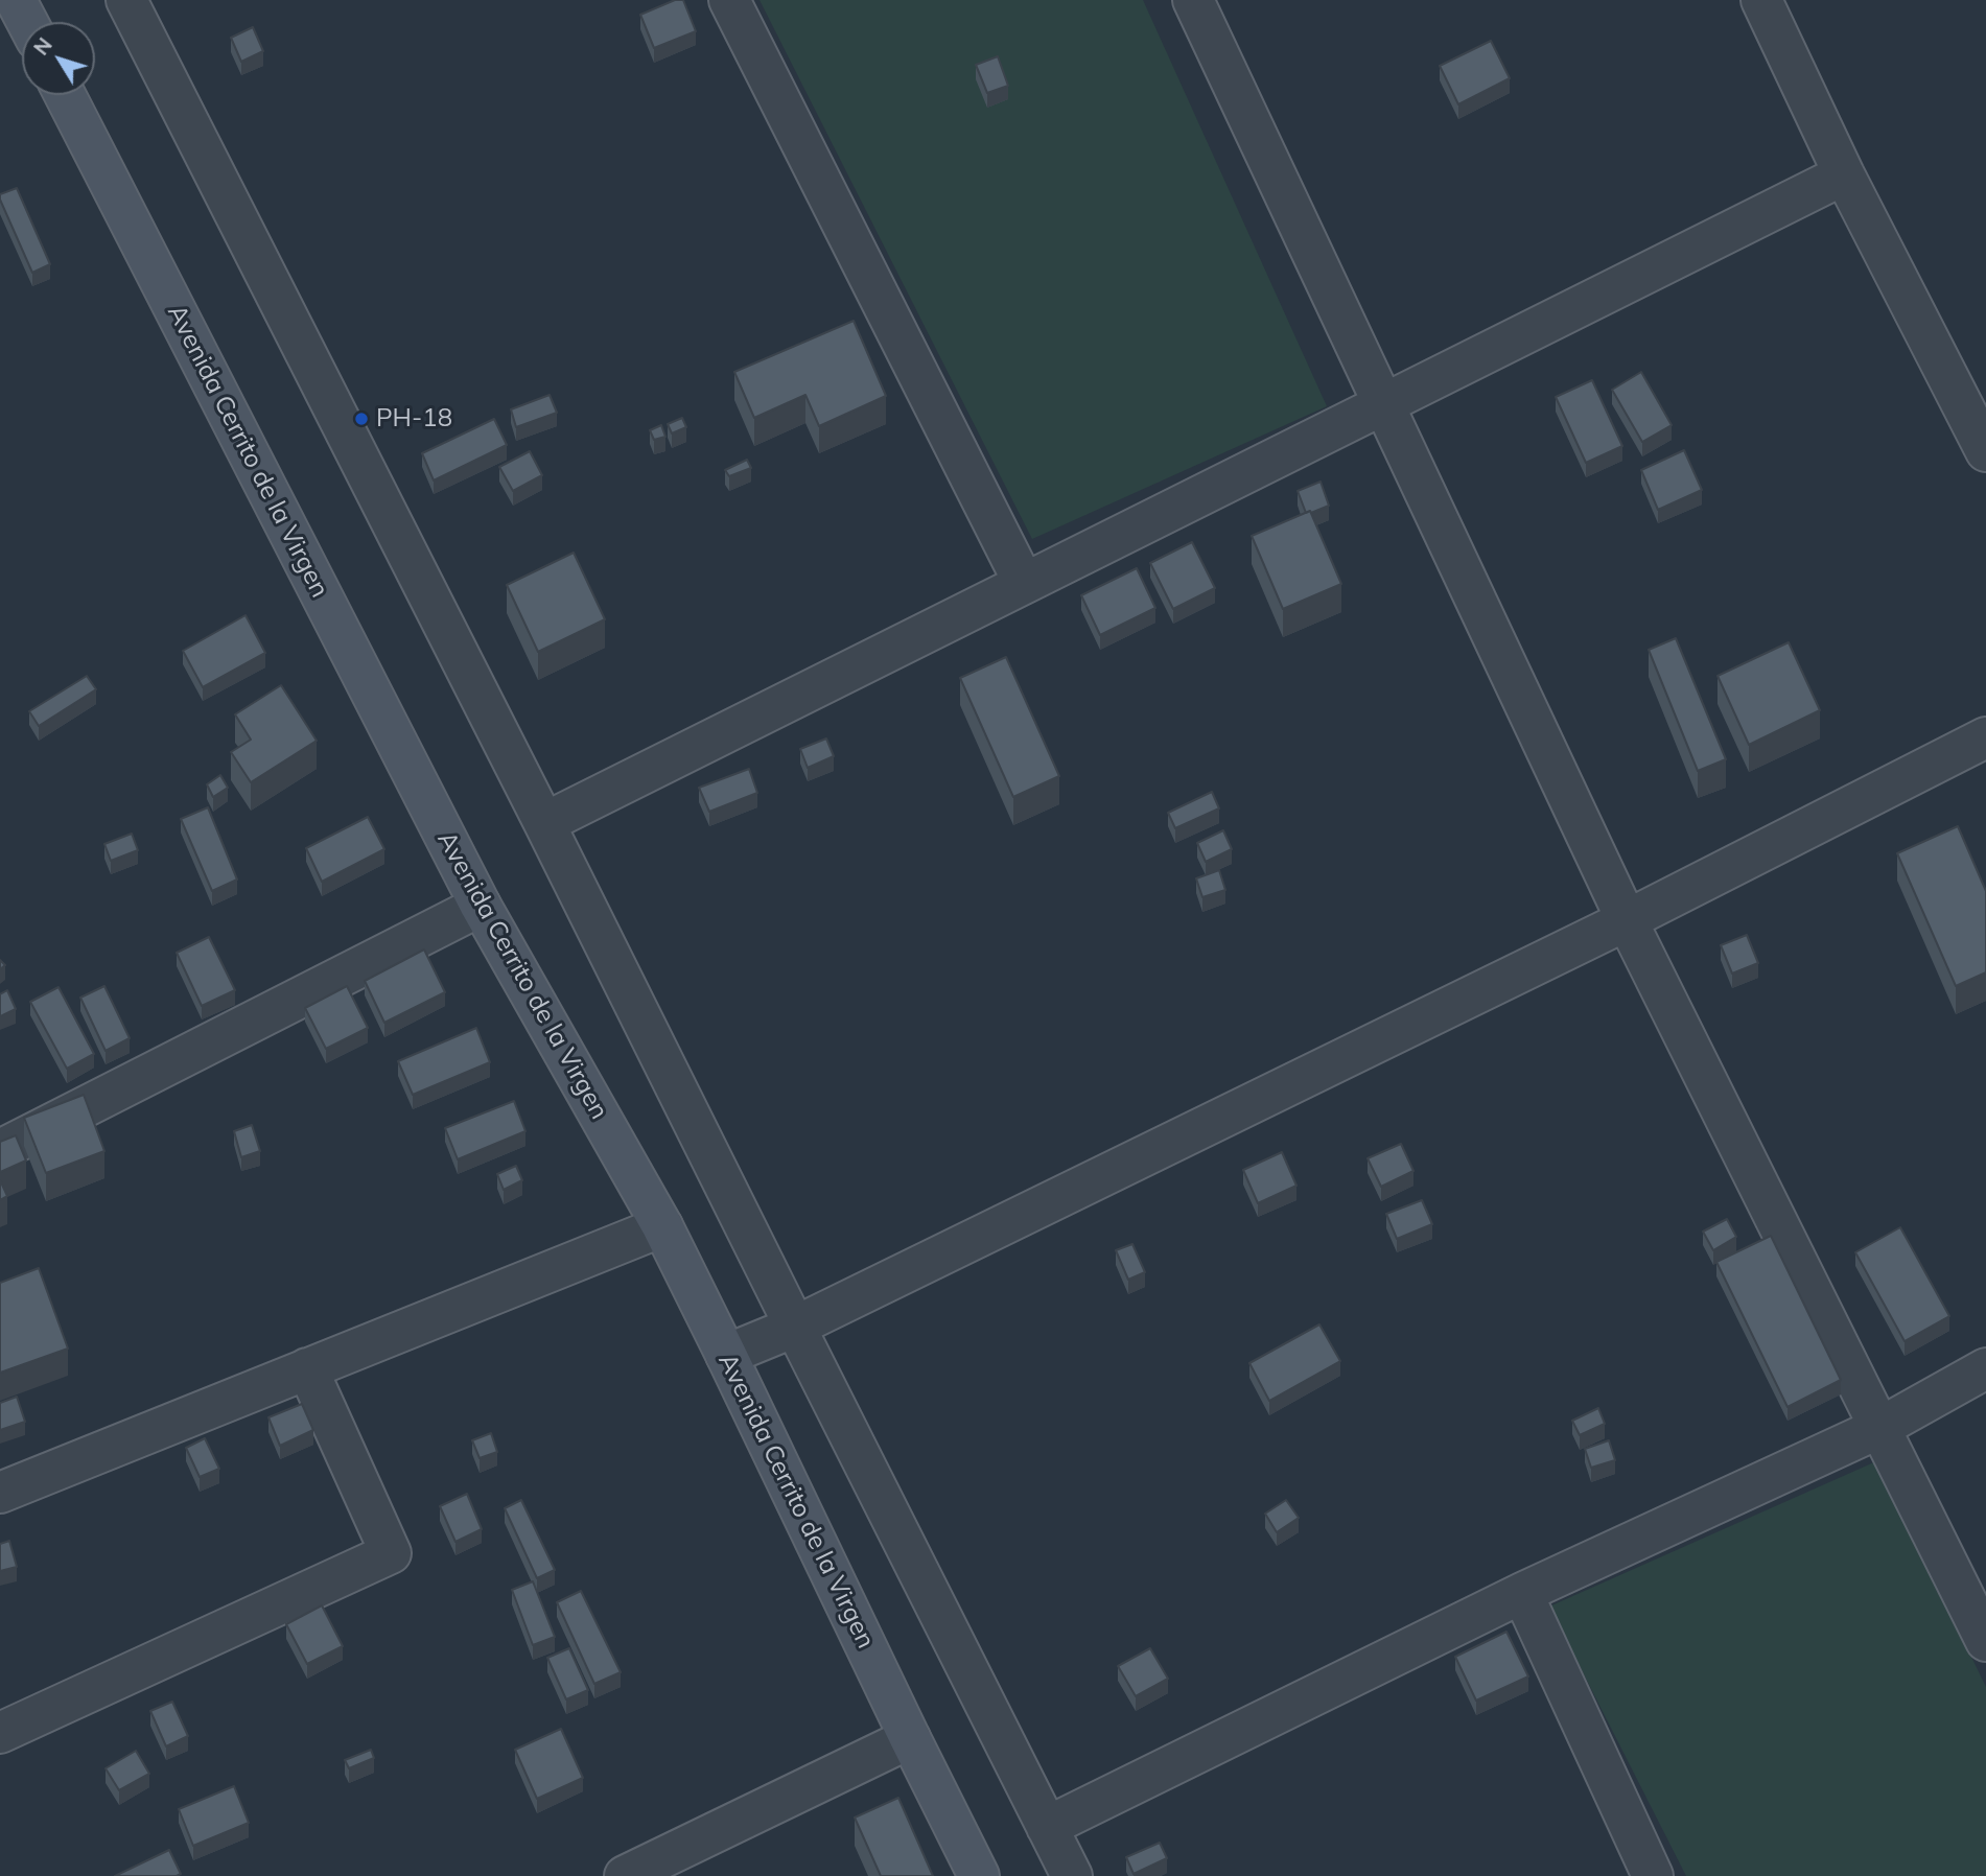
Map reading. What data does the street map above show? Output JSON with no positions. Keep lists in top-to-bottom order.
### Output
{
  "streets": {
    "street": ["Avenida Cerrito de la Virgen"]
  },
  "places": ["PH-18"],
  "north": "top left"
}
